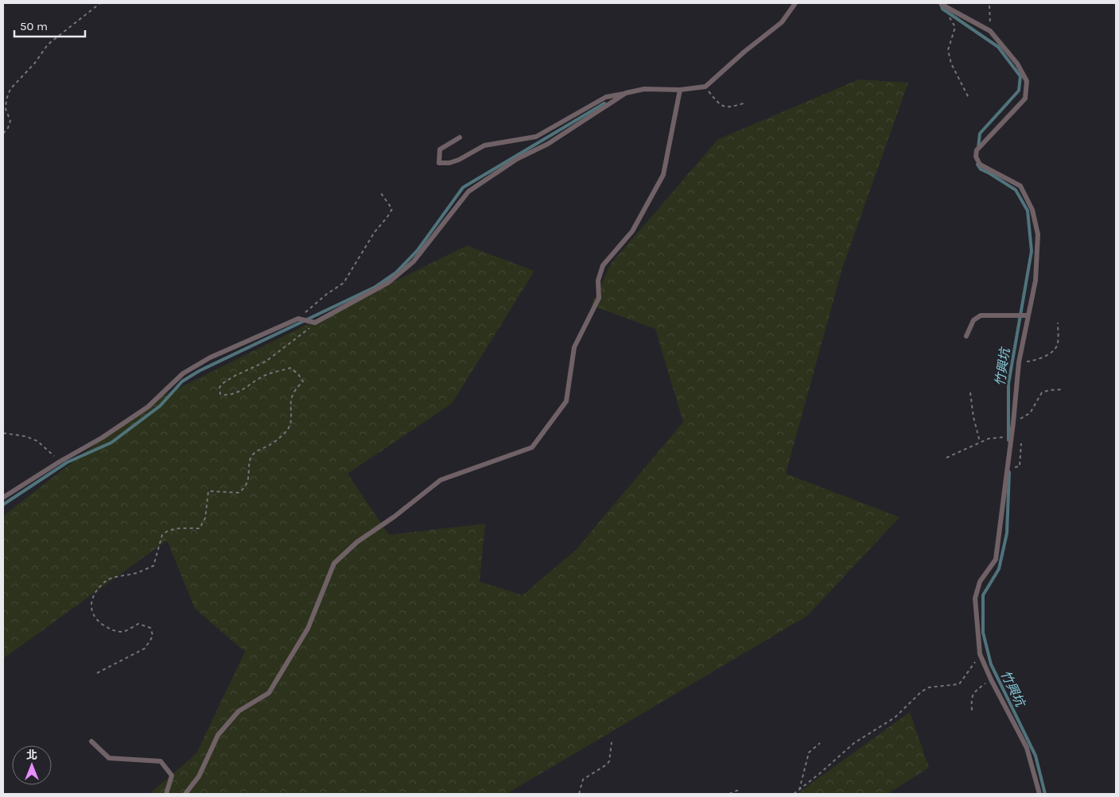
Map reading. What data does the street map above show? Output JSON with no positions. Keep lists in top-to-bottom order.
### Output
{
  "water": ["竹興坑"],
  "scale_bar": "50 m",
  "north": "top"
}
